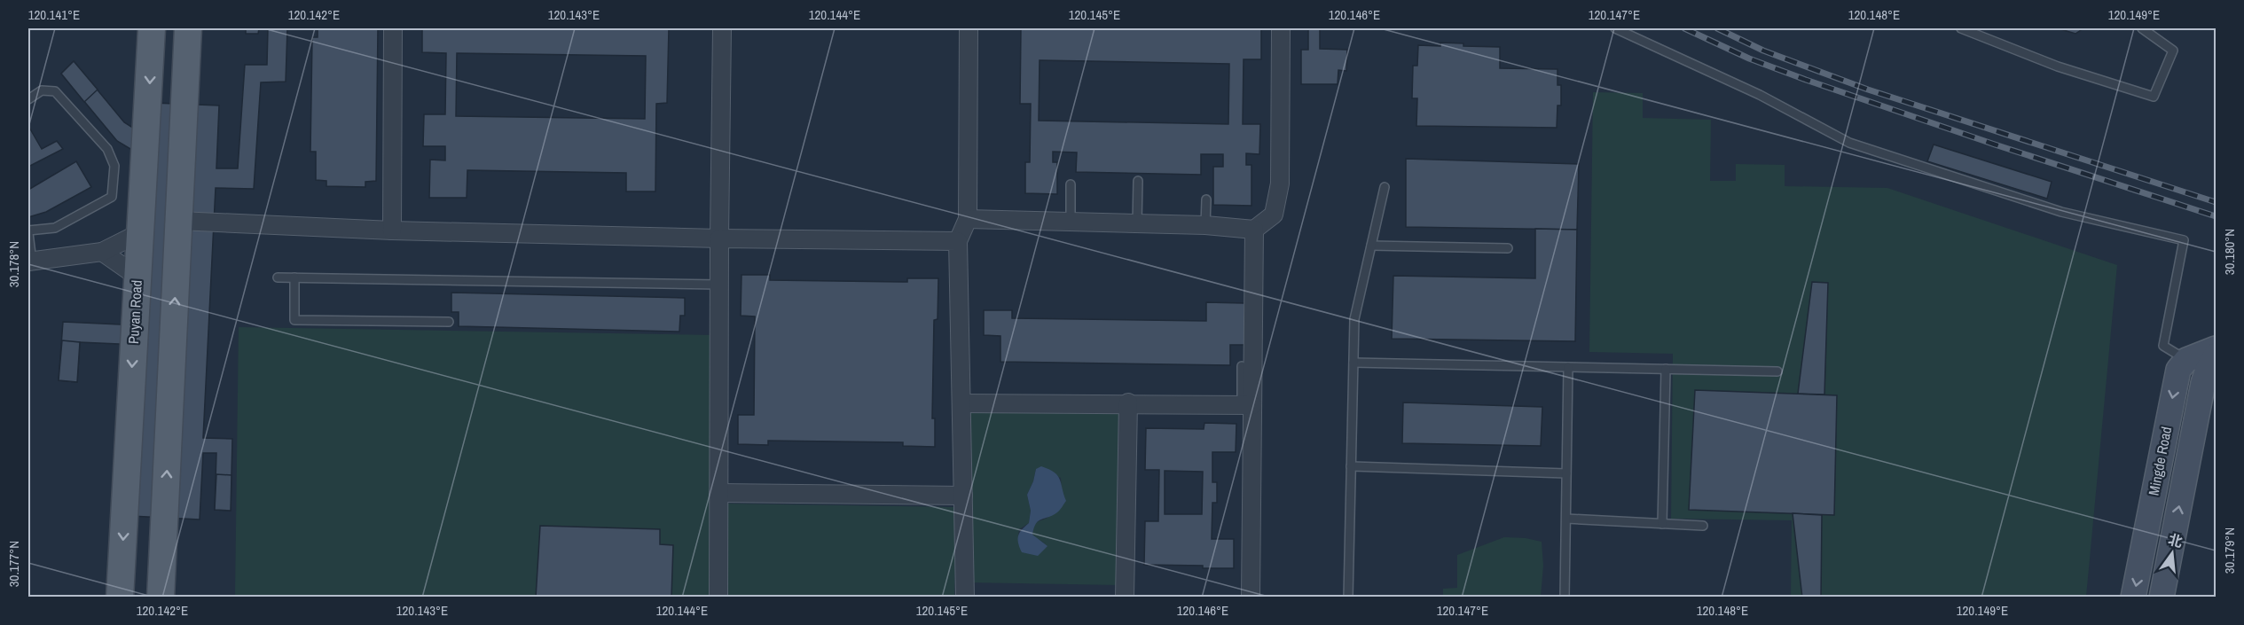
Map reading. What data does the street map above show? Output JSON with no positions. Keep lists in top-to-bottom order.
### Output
{
  "streets": {
    "main road": ["Puyan Road"],
    "street": ["Mingde Road"]
  },
  "north": "top",
  "coordinates": [
    "120.141°E",
    "120.142°E",
    "120.143°E",
    "120.144°E",
    "120.145°E",
    "120.146°E",
    "120.147°E",
    "120.148°E",
    "120.149°E",
    "30.180°N",
    "30.178°N",
    "30.179°N",
    "30.177°N"
  ]
}
